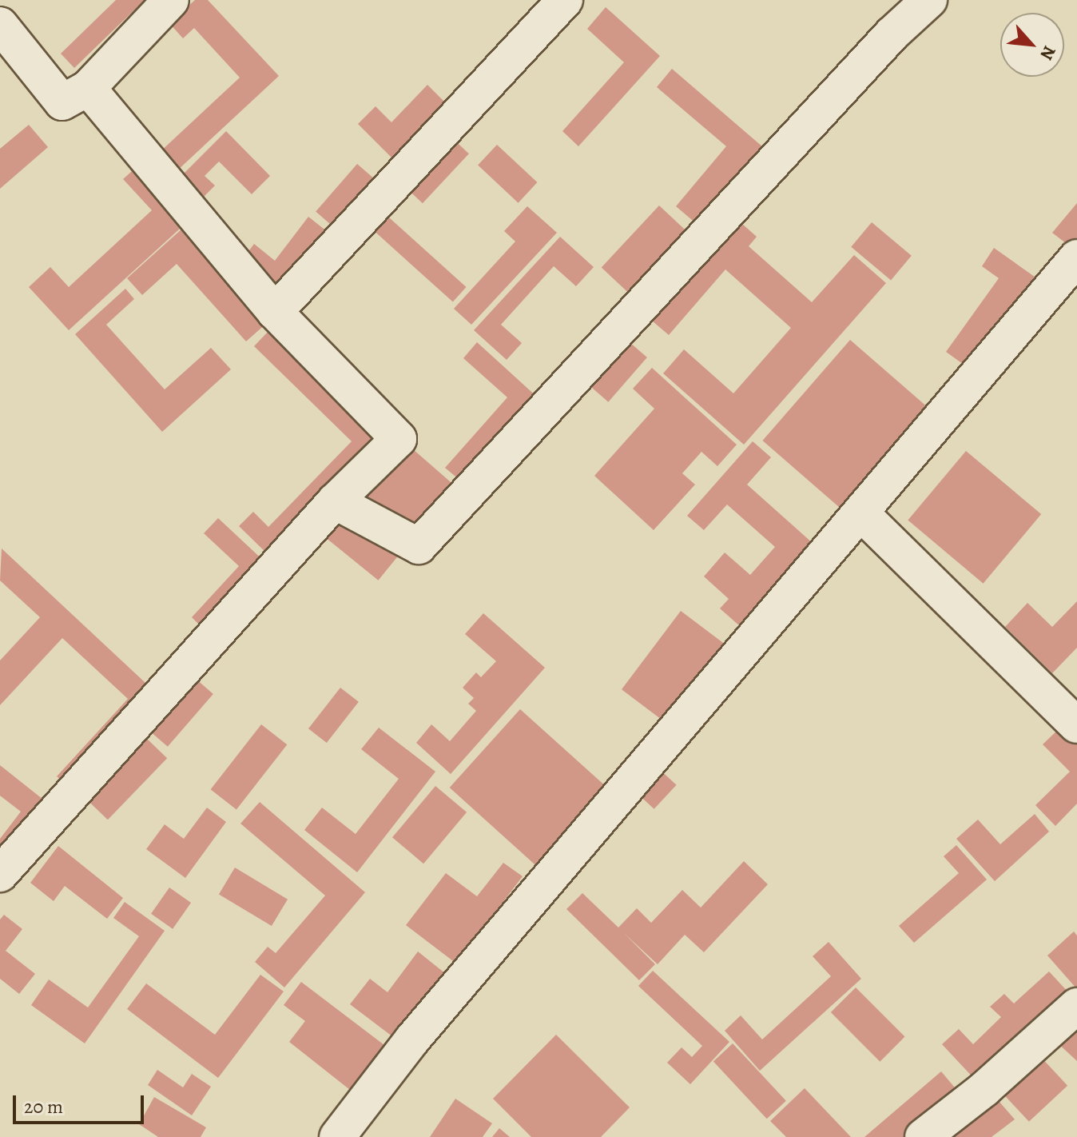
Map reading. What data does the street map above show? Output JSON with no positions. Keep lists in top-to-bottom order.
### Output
{
  "scale_bar": "20 m",
  "north": "bottom right"
}
